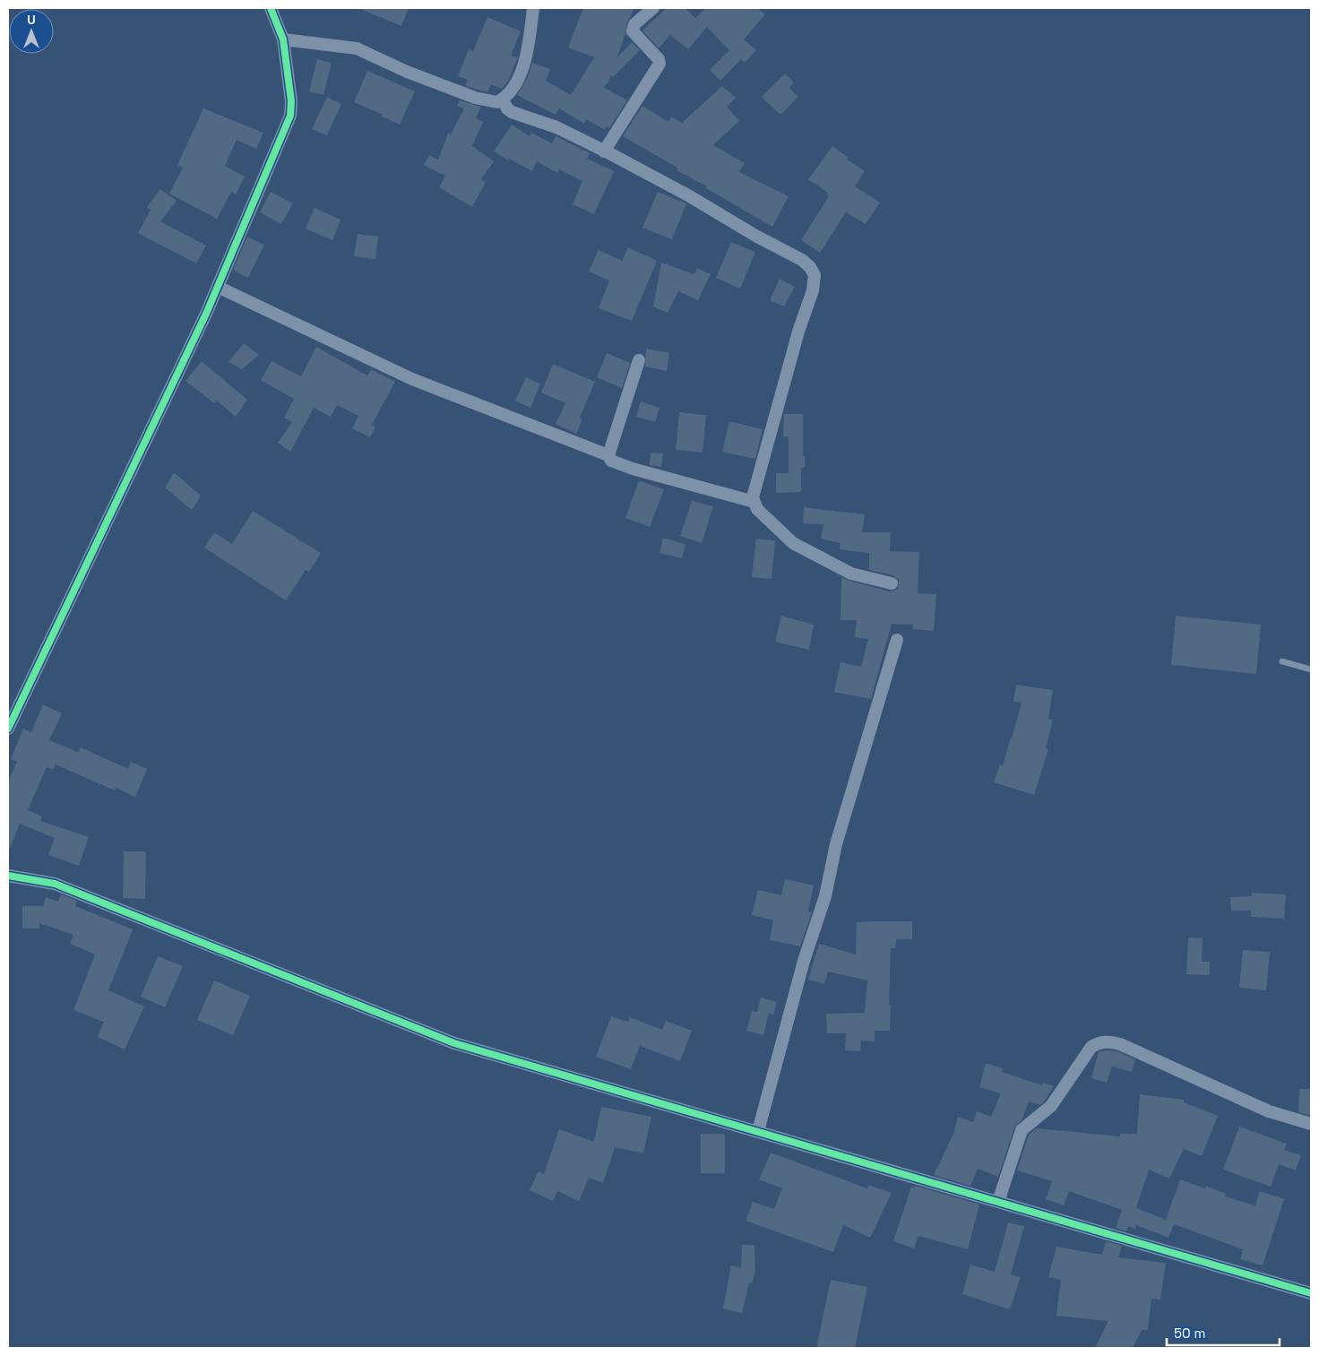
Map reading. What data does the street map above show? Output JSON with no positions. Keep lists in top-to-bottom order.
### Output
{
  "scale_bar": "50 m",
  "north": "top"
}
